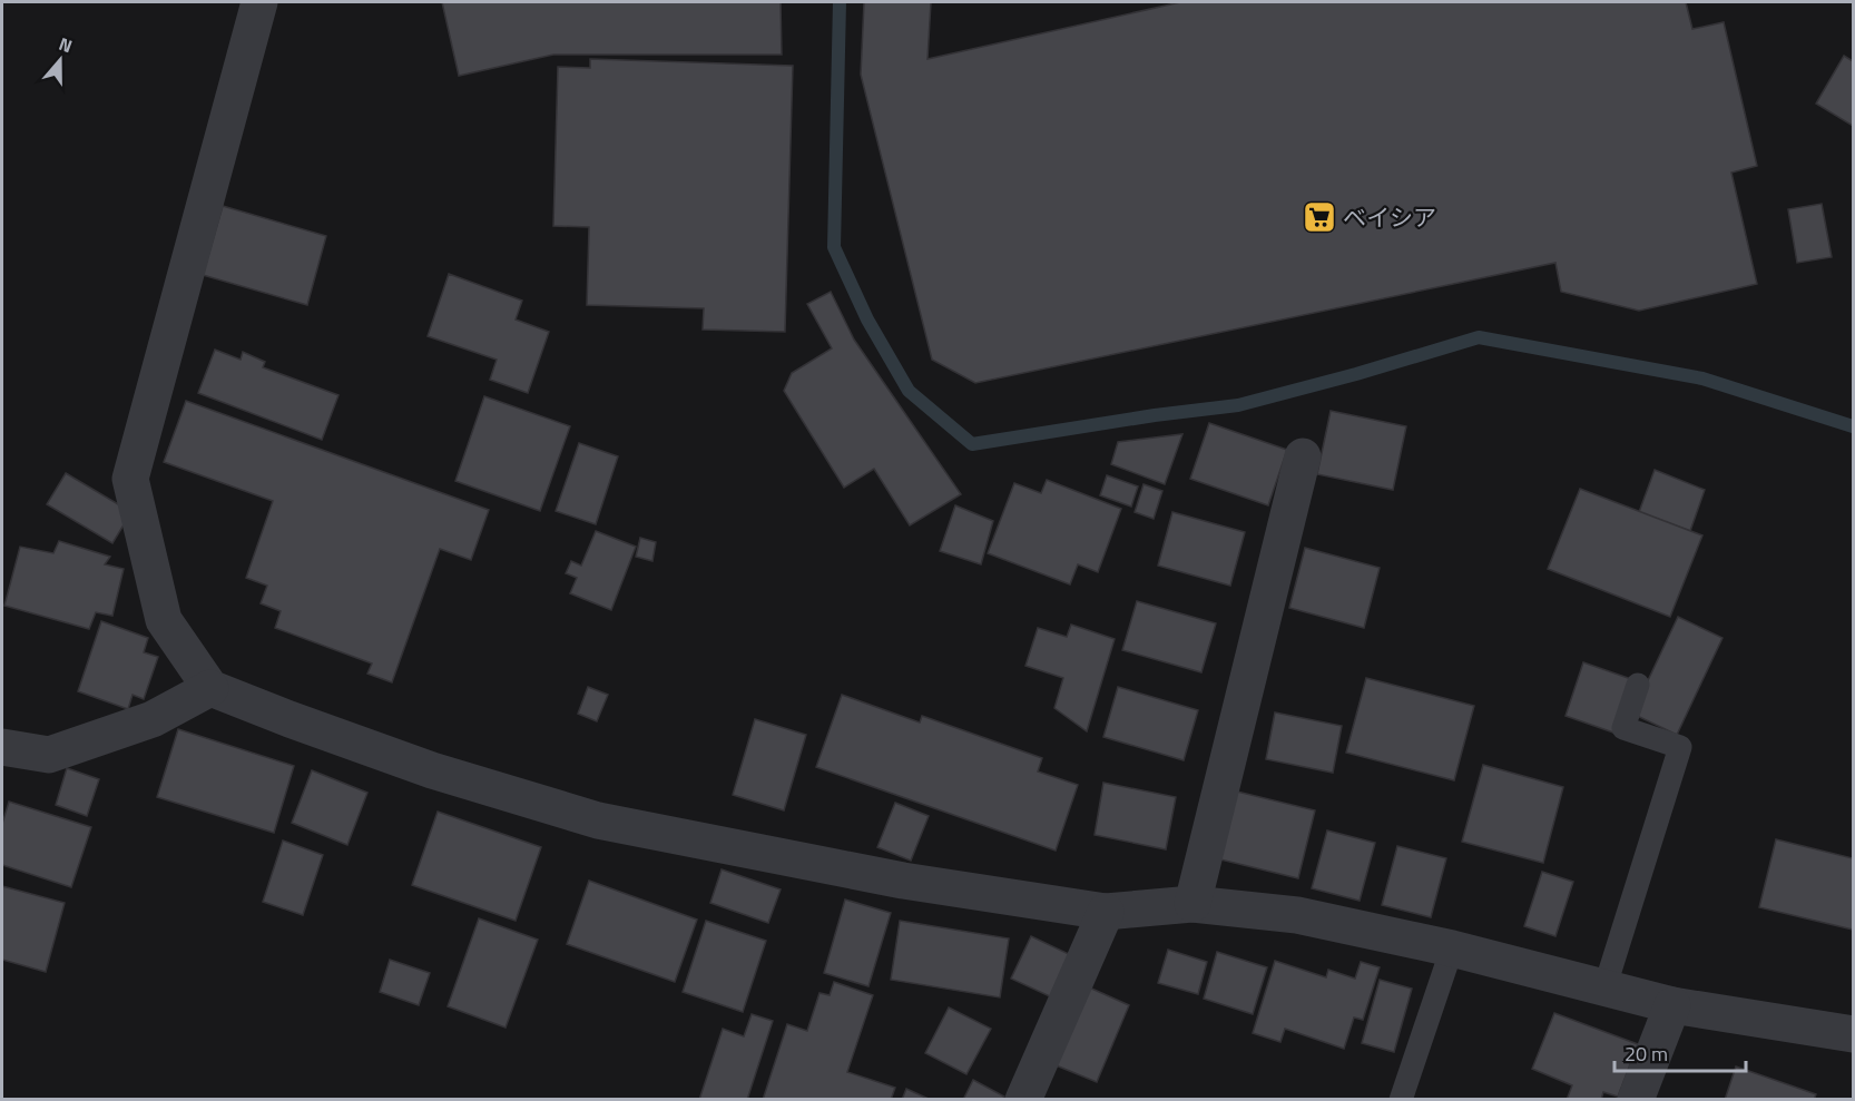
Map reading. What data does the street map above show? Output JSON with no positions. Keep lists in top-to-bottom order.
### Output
{
  "places": {
    "supermarket": ["ベイシア"]
  },
  "scale_bar": "20 m",
  "north": "top"
}
